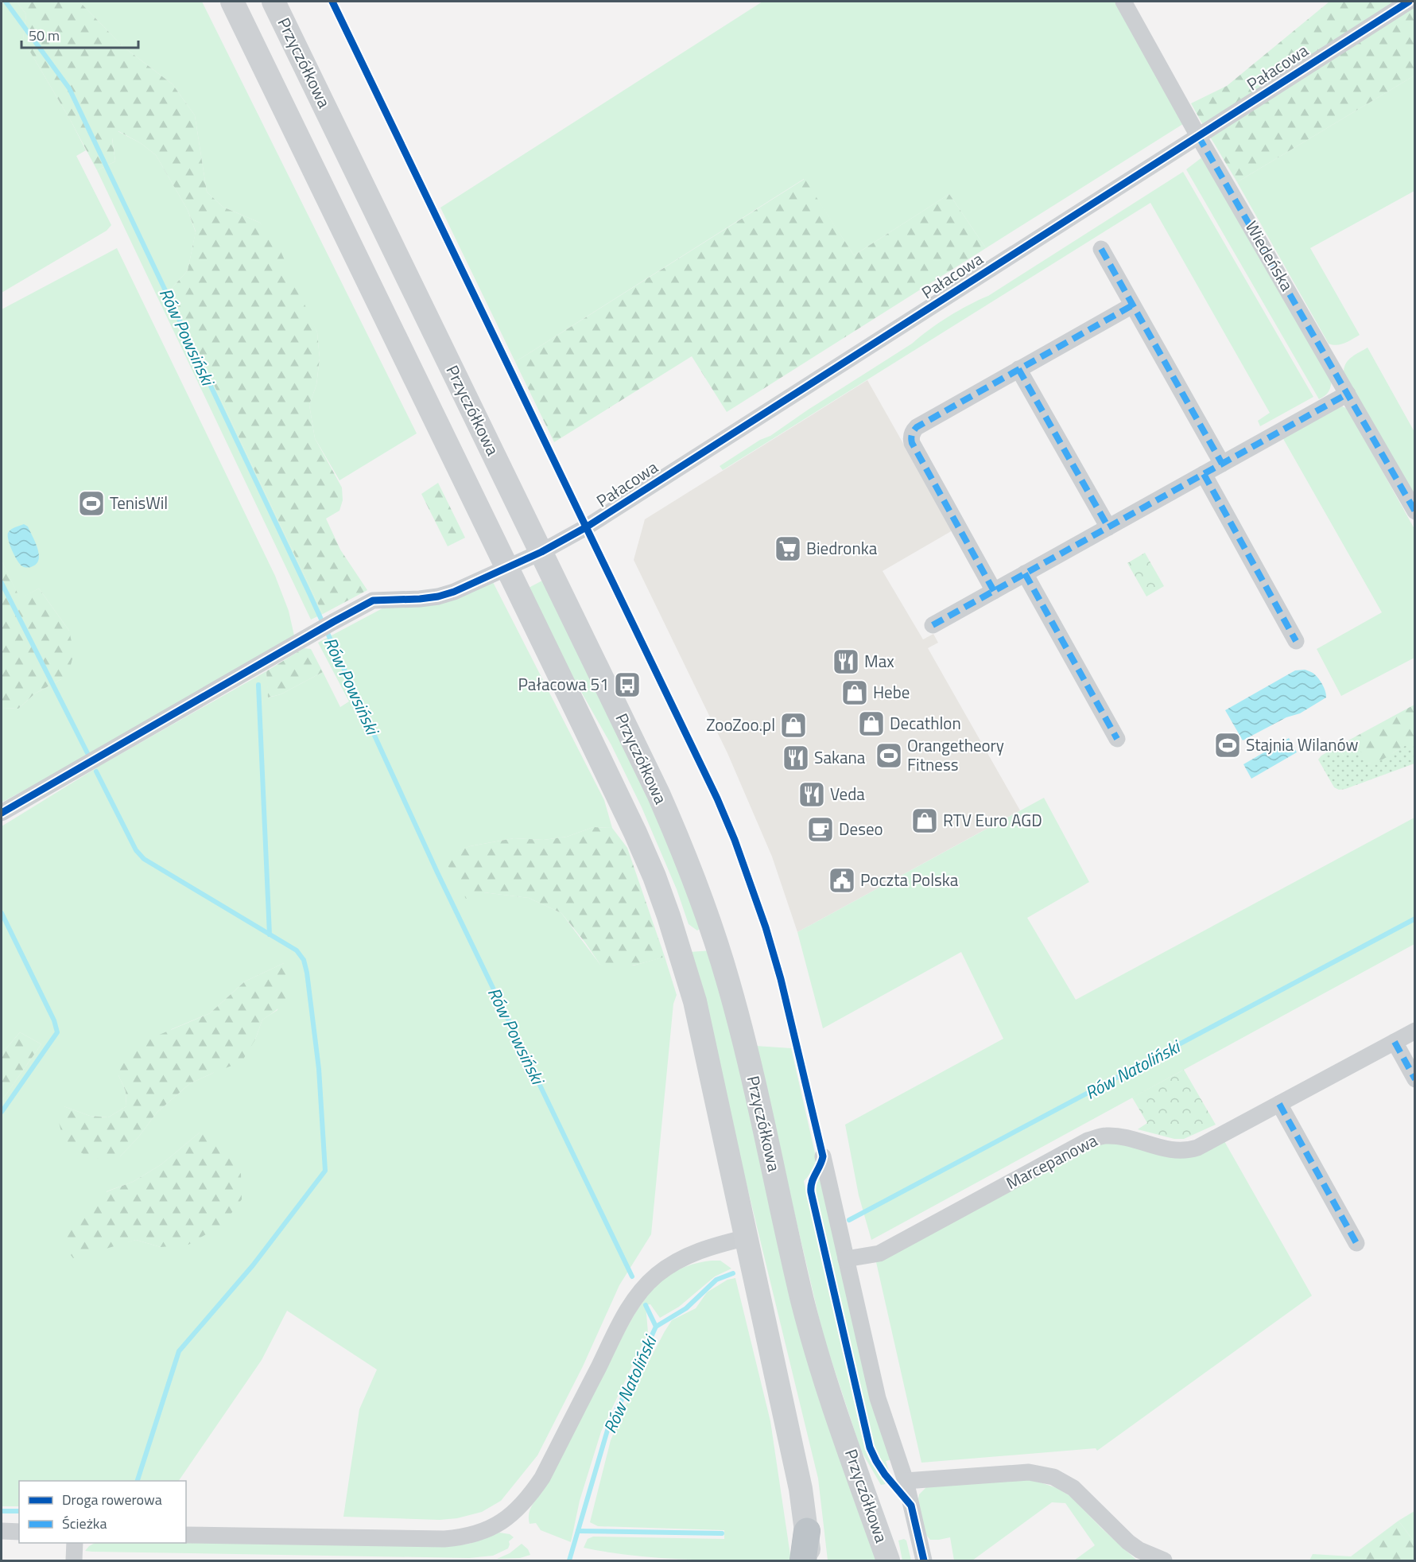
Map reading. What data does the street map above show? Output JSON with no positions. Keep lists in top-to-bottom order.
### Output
{
  "streets": {
    "main road": ["Przyczółkowa"],
    "street": ["Pałacowa", "Wiedeńska", "Marcepanowa"]
  },
  "crossings": [
    ["Przyczółkowa", "Pałacowa"],
    ["Pałacowa", "Wiedeńska"]
  ],
  "water": ["Rów Powsiński", "Rów Natoliński"],
  "places": {
    "sports": ["TenisWil", "Stajnia Wilanów", "Orangetheory Fitness"],
    "supermarket": ["Biedronka"],
    "restaurant": ["Max", "Sakana", "Veda"],
    "bus stop": ["Pałacowa 51"],
    "shop": [
      "Hebe",
      "Decathlon",
      "ZooZoo.pl",
      "RTV Euro AGD"
    ],
    "cafe": ["Deseo"],
    "public building": ["Poczta Polska"]
  },
  "legend": ["Droga rowerowa", "Ścieżka"],
  "scale_bar": "50 m"
}
